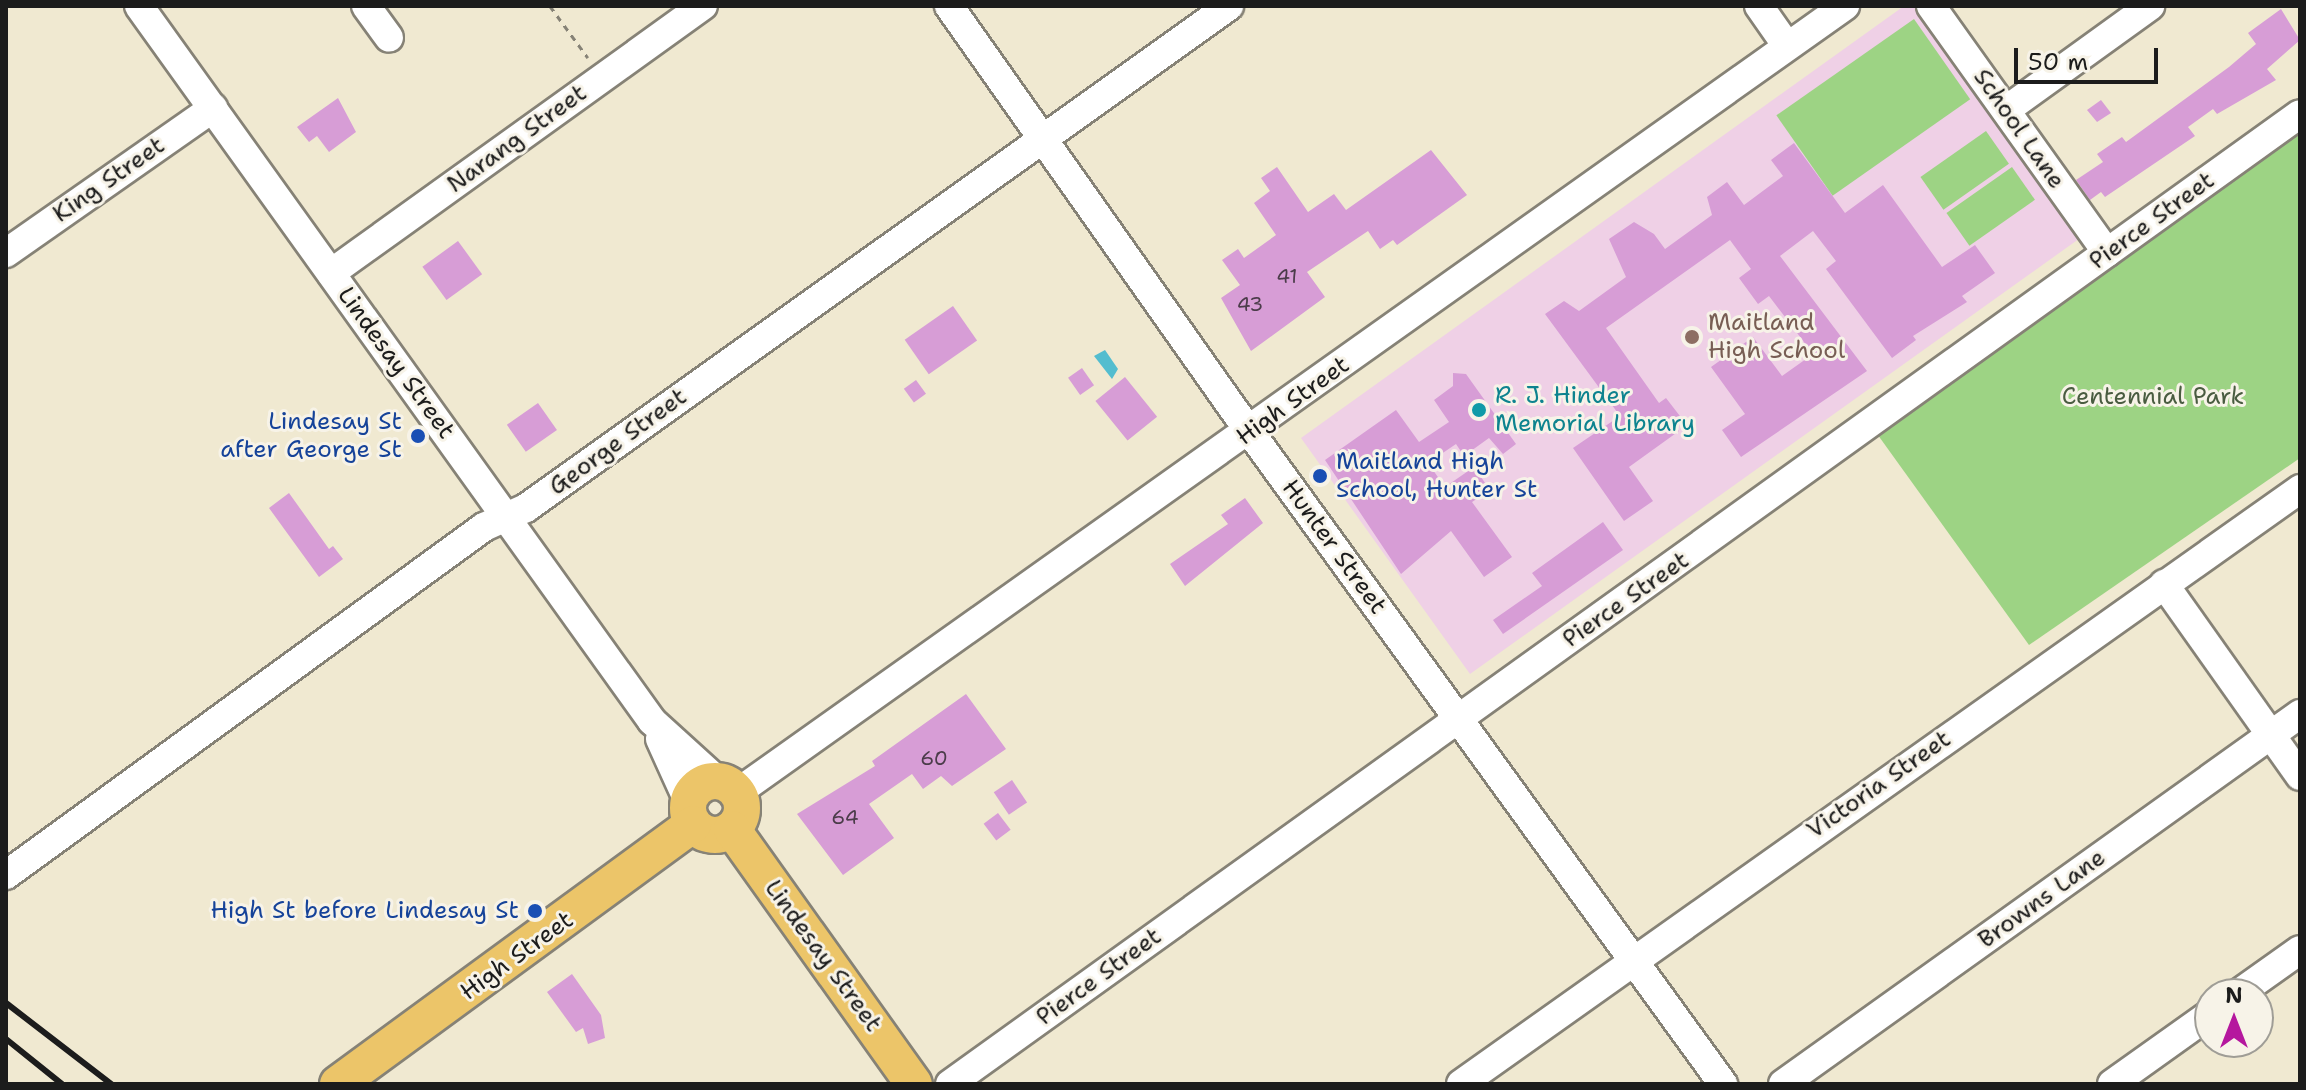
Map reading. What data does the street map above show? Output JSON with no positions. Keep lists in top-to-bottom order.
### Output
{
  "streets": {
    "main road": ["Lindesay Street", "High Street"],
    "street": [
      "School Lane",
      "Narang Street",
      "King Street",
      "Pierce Street",
      "George Street",
      "Hunter Street",
      "Victoria Street",
      "Browns Lane"
    ]
  },
  "crossings": [
    ["School Lane", "Pierce Street"],
    ["Narang Street", "Lindesay Street"],
    ["King Street", "Lindesay Street"],
    ["Pierce Street", "Hunter Street"],
    ["Lindesay Street", "High Street"],
    ["Lindesay Street", "George Street"],
    ["High Street", "Hunter Street"],
    ["George Street", "Hunter Street"],
    ["Hunter Street", "Victoria Street"]
  ],
  "parks": ["Centennial Park"],
  "places": [
    "Maitland High School",
    "R. J. Hinder Memorial Library",
    "Lindesay St after George St",
    "Maitland High School, Hunter St",
    "High St before Lindesay St"
  ],
  "house_numbers": [
    "41",
    "43",
    "60",
    "64"
  ],
  "scale_bar": "50 m",
  "north": "top"
}
